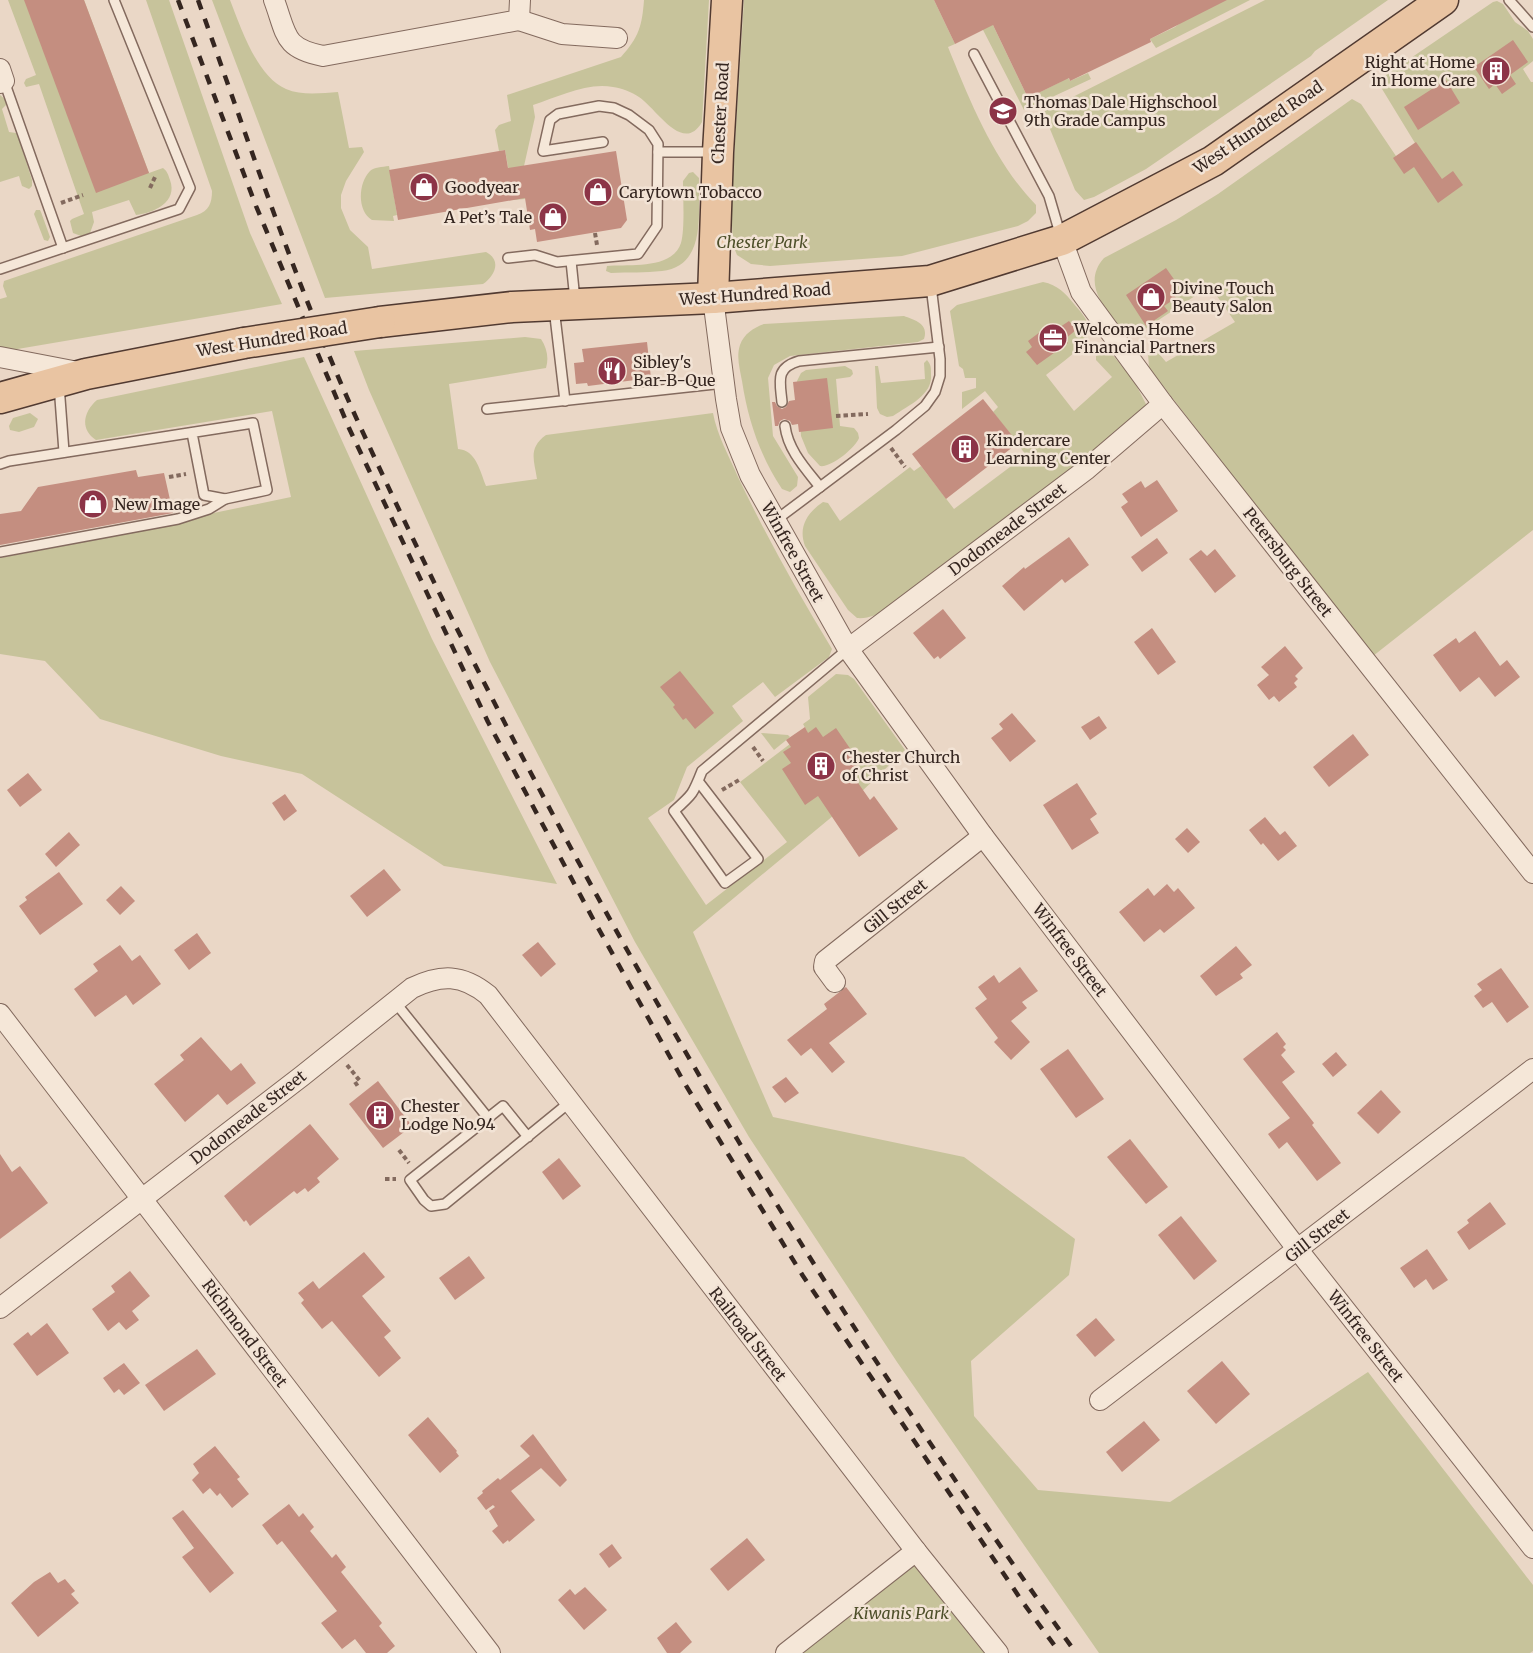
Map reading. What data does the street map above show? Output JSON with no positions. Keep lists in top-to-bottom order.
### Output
{
  "streets": {
    "main road": ["Chester Road", "West Hundred Road"],
    "street": [
      "Dodomeade Street",
      "Winfree Street",
      "Petersburg Street",
      "Gill Street",
      "Richmond Street",
      "Railroad Street"
    ]
  },
  "crossings": [
    ["Chester Road", "West Hundred Road"],
    ["Chester Road", "Winfree Street"],
    ["West Hundred Road", "Winfree Street"],
    ["West Hundred Road", "Petersburg Street"],
    ["Dodomeade Street", "Winfree Street"],
    ["Dodomeade Street", "Petersburg Street"],
    ["Dodomeade Street", "Richmond Street"],
    ["Dodomeade Street", "Railroad Street"],
    ["Winfree Street", "Gill Street"]
  ],
  "parks": ["Chester Park", "Kiwanis Park"],
  "places": {
    "building": [
      "Right at Home in Home Care",
      "Kindercare Learning Center",
      "Chester Church of Christ",
      "Chester Lodge No.94"
    ],
    "school or university": ["Thomas Dale Highschool 9th Grade Campus"],
    "shop": [
      "Goodyear",
      "Carytown Tobacco",
      "A Pet’s Tale",
      "Divine Touch Beauty Salon",
      "New Image"
    ],
    "office": ["Welcome Home Financial Partners"],
    "restaurant": ["Sibley's Bar-B-Que"]
  }
}
